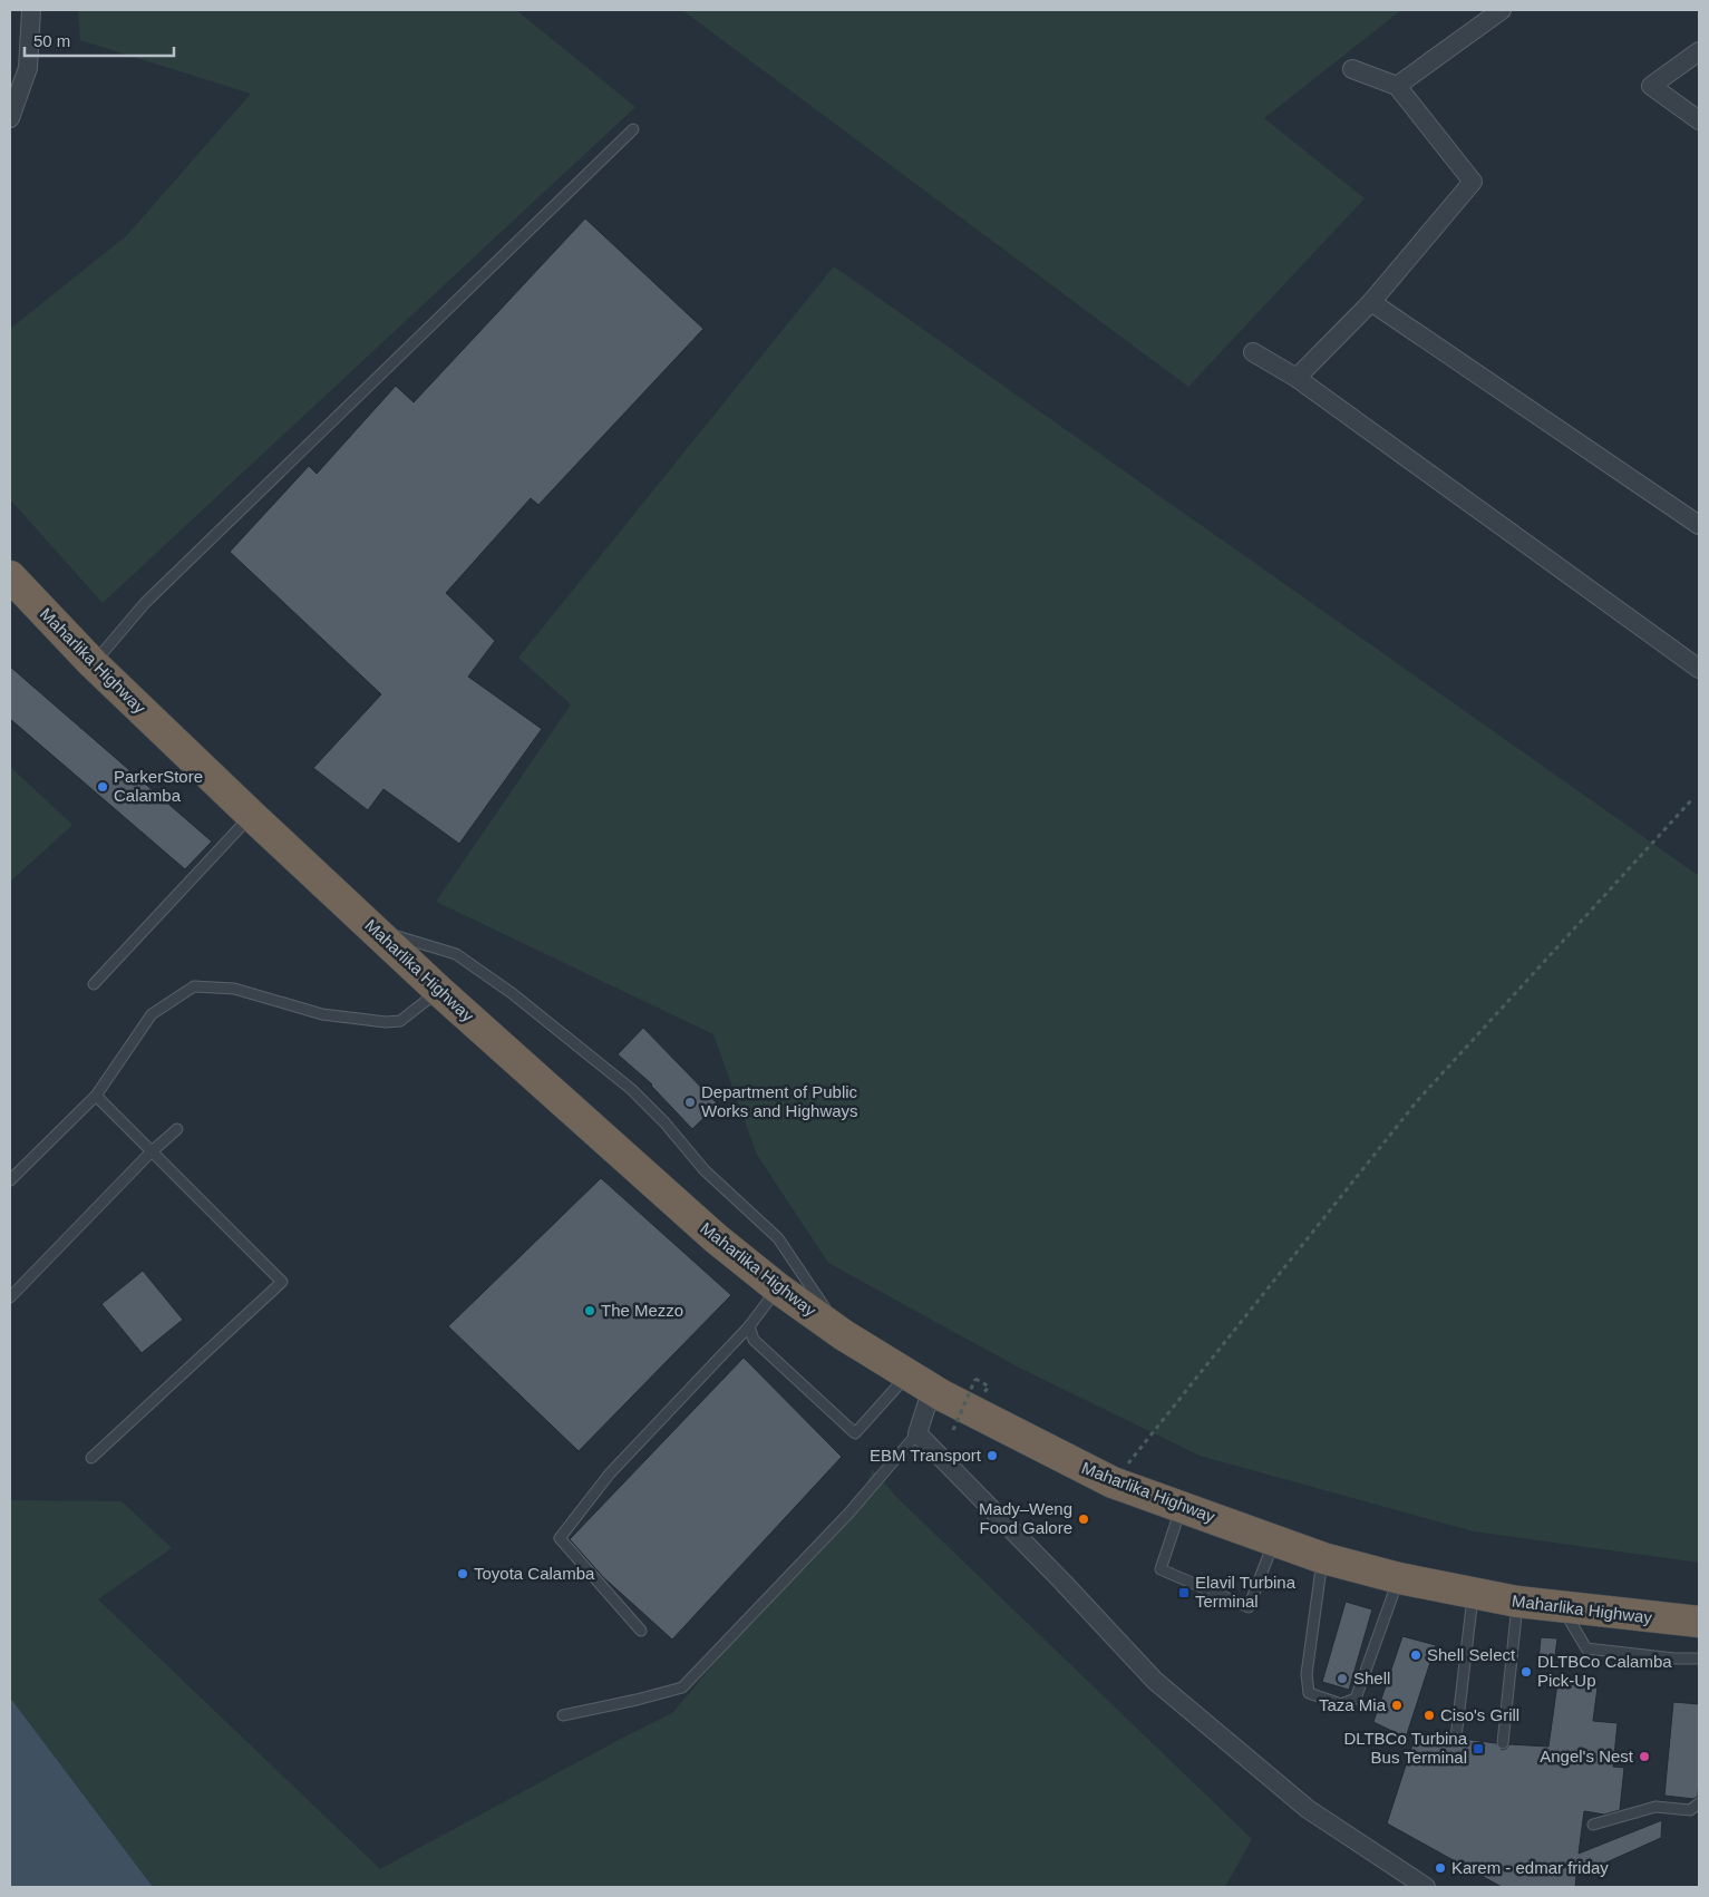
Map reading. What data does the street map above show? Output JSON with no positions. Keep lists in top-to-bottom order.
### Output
{
  "streets": {
    "highway": ["Maharlika Highway"]
  },
  "places": {
    "other": [
      "ParkerStore Calamba",
      "Department of Public Works and Highways",
      "The Mezzo",
      "EBM Transport",
      "Mady–Weng Food Galore",
      "Toyota Calamba",
      "Shell Select",
      "DLTBCo Calamba Pick-Up",
      "Shell",
      "Taza Mia",
      "Ciso's Grill",
      "Angel's Nest",
      "Karem - edmar friday"
    ],
    "transit": ["Elavil Turbina Terminal", "DLTBCo Turbina Bus Terminal"]
  },
  "scale_bar": "50 m"
}
